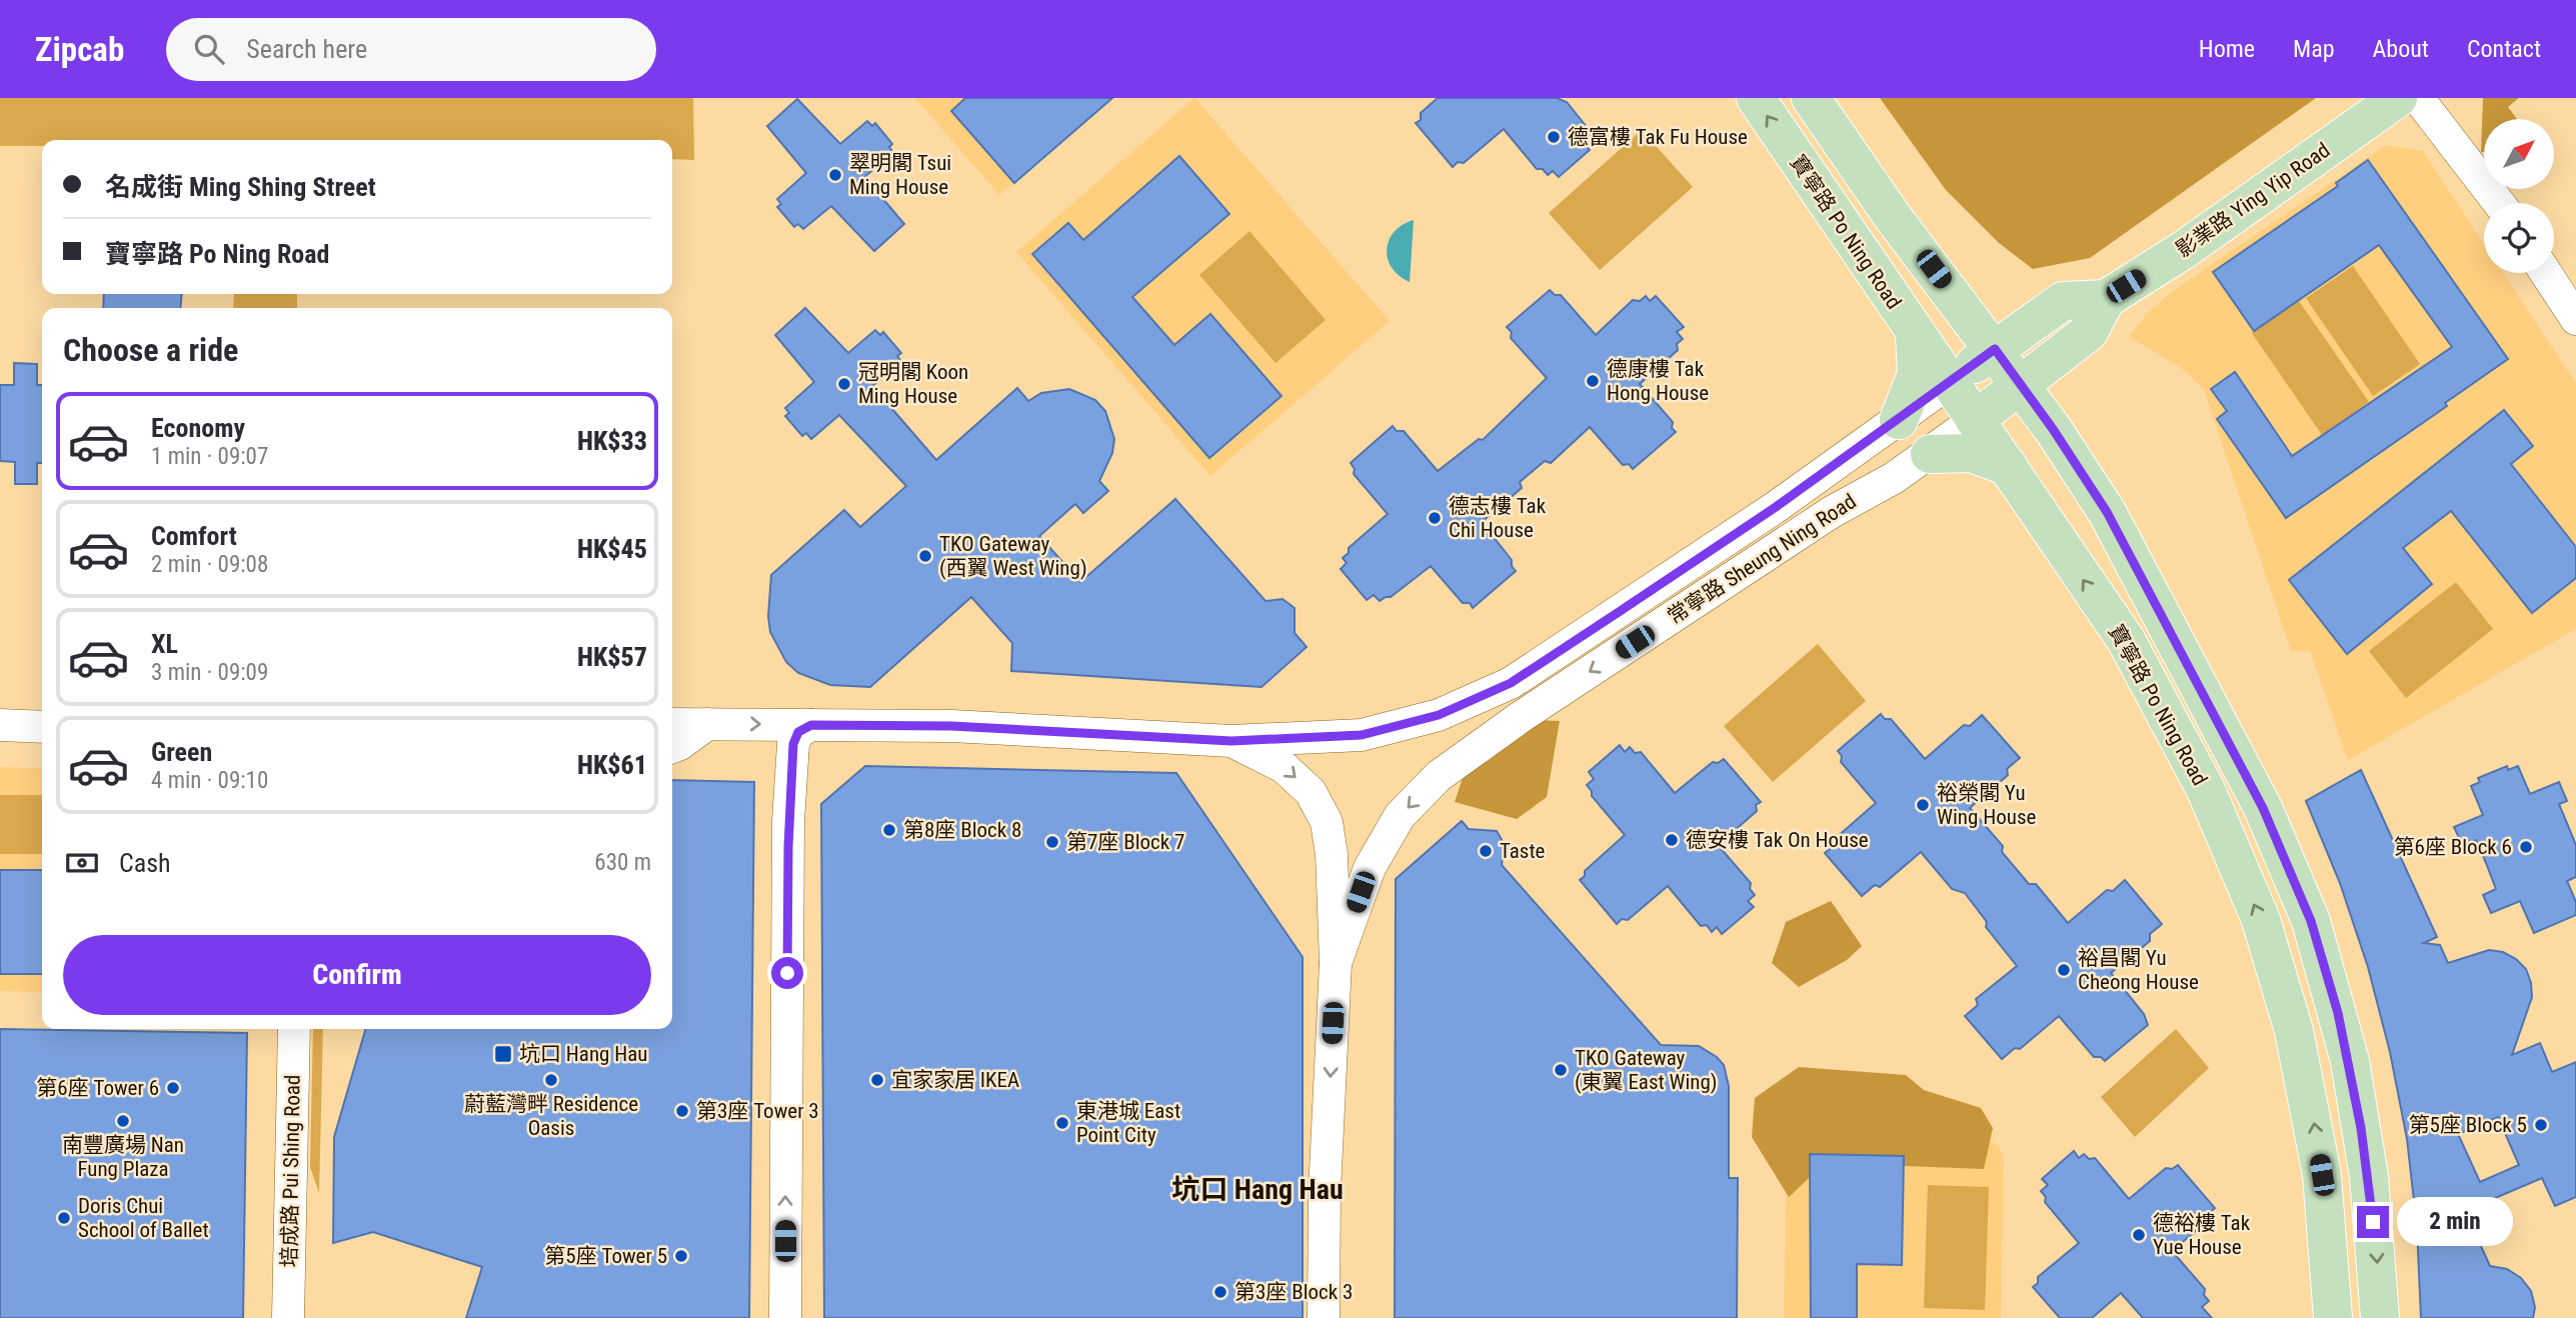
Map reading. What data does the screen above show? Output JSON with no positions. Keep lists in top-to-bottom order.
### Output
{
  "streets": {
    "main road": ["影業路 Ying Yip Road", "寶寧路 Po Ning Road", "常寧路 Sheung Ning Road"],
    "street": ["培成路 Pui Shing Road"]
  },
  "crossings": [
    ["影業路 Ying Yip Road", "寶寧路 Po Ning Road"],
    ["影業路 Ying Yip Road", "常寧路 Sheung Ning Road"],
    ["寶寧路 Po Ning Road", "常寧路 Sheung Ning Road"]
  ],
  "districts": ["坑口 Hang Hau"],
  "places": {
    "other": [
      "德富樓 Tak Fu House",
      "翠明閣 Tsui Ming House",
      "德康樓 Tak Hong House",
      "冠明閣 Koon Ming House",
      "德志樓 Tak Chi House",
      "TKO Gateway (西翼 West Wing)",
      "裕榮閣 Yu Wing House",
      "第8座 Block 8",
      "德安樓 Tak On House",
      "第7座 Block 7",
      "第6座 Block 6",
      "Taste",
      "裕昌閣 Yu Cheong House",
      "TKO Gateway (東翼 East Wing)",
      "蔚藍灣畔 Residence Oasis",
      "宜家家居 IKEA",
      "第6座 Tower 6",
      "第3座 Tower 3",
      "南豐廣場 Nan Fung Plaza",
      "東港城 East Point City",
      "第5座 Block 5",
      "Doris Chui School of Ballet",
      "德裕樓 Tak Yue House",
      "第5座 Tower 5",
      "第3座 Block 3"
    ],
    "transit": ["坑口 Hang Hau"]
  },
  "north": "top right",
  "page": {
    "header": "Zipcab",
    "search": "Search here",
    "nav": [
      "Home",
      "Map",
      "About",
      "Contact"
    ],
    "banner": ["名成街 Ming Shing Street", "寶寧路 Po Ning Road"],
    "heading": "Choose a ride",
    "list": [
      {
        "name": "Economy",
        "note": "1 min · 09:07",
        "value": "HK$33"
      },
      {
        "name": "Comfort",
        "note": "2 min · 09:08",
        "value": "HK$45"
      },
      {
        "name": "XL",
        "note": "3 min · 09:09",
        "value": "HK$57"
      },
      {
        "name": "Green",
        "note": "4 min · 09:10",
        "value": "HK$61"
      }
    ],
    "pay": ["Cash", "630 m"],
    "buttons": "Confirm",
    "bubble": "2 min"
  }
}
